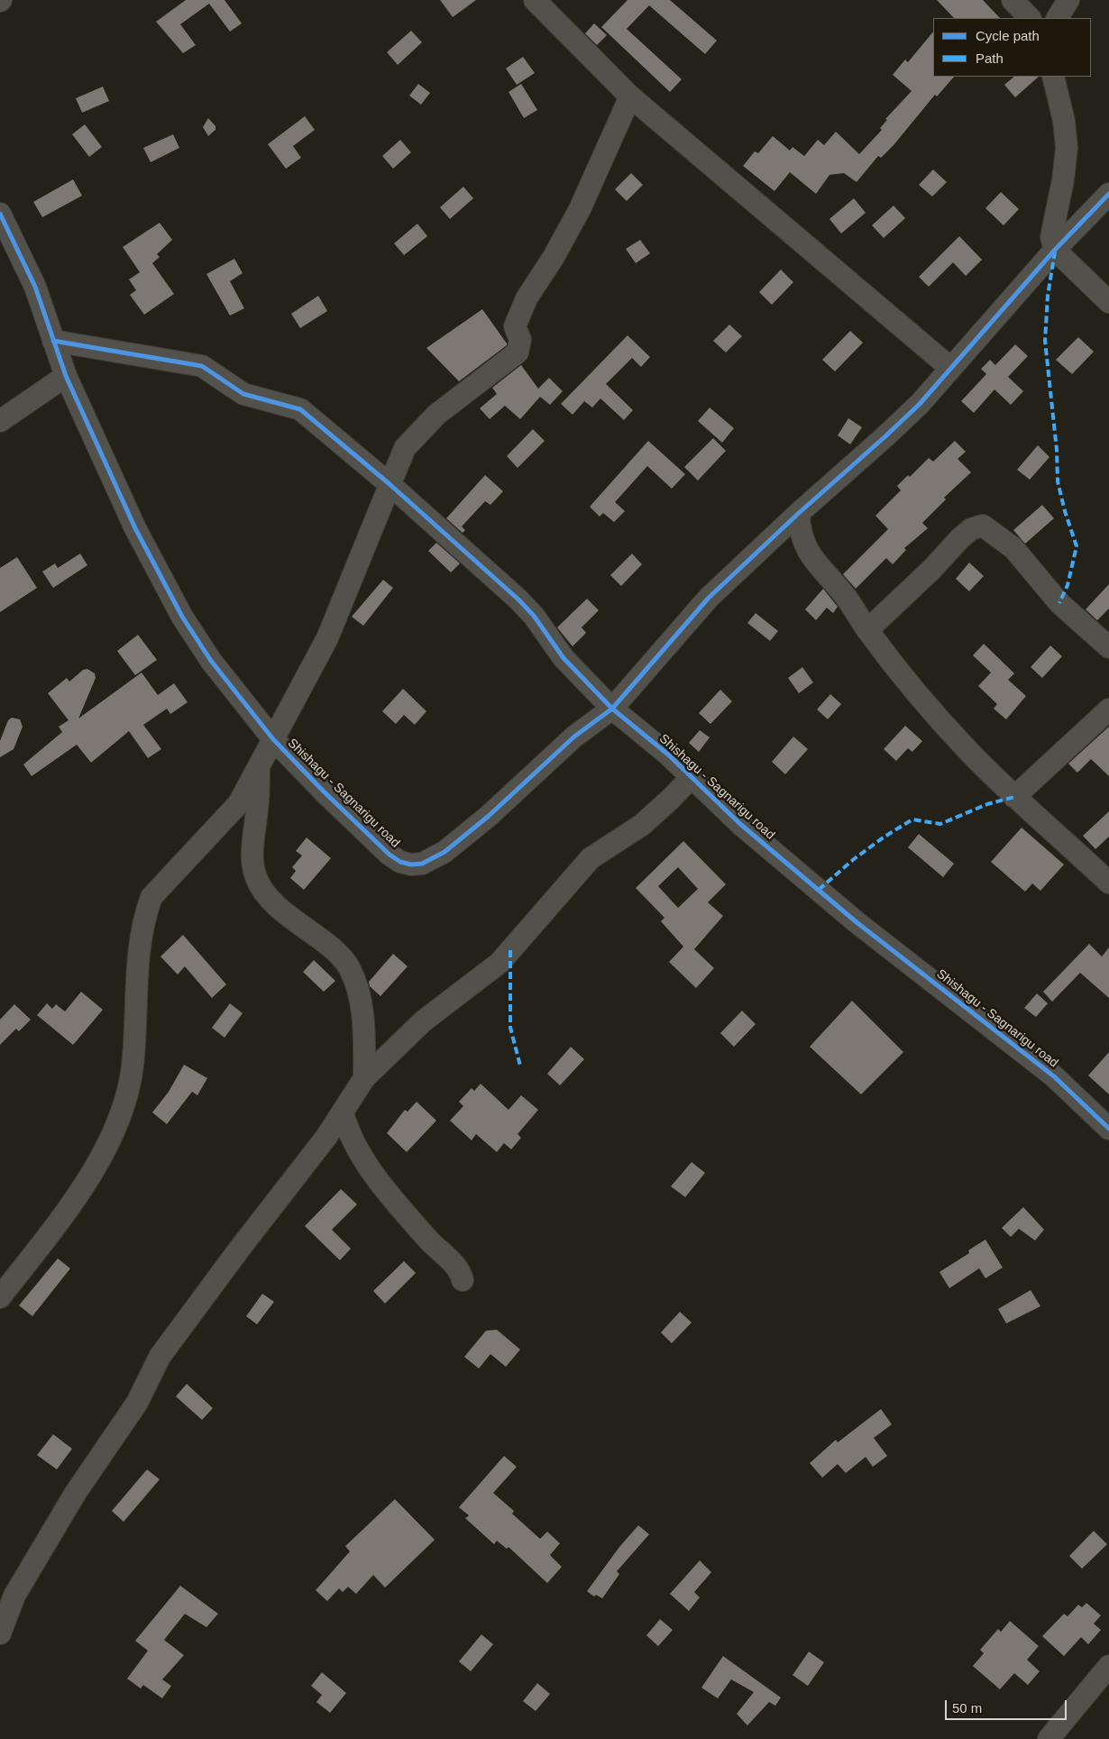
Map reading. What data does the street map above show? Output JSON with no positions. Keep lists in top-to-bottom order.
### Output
{
  "streets": {
    "street": ["Shishagu - Sagnarigu road"]
  },
  "legend": ["Cycle path", "Path"],
  "scale_bar": "50 m"
}
